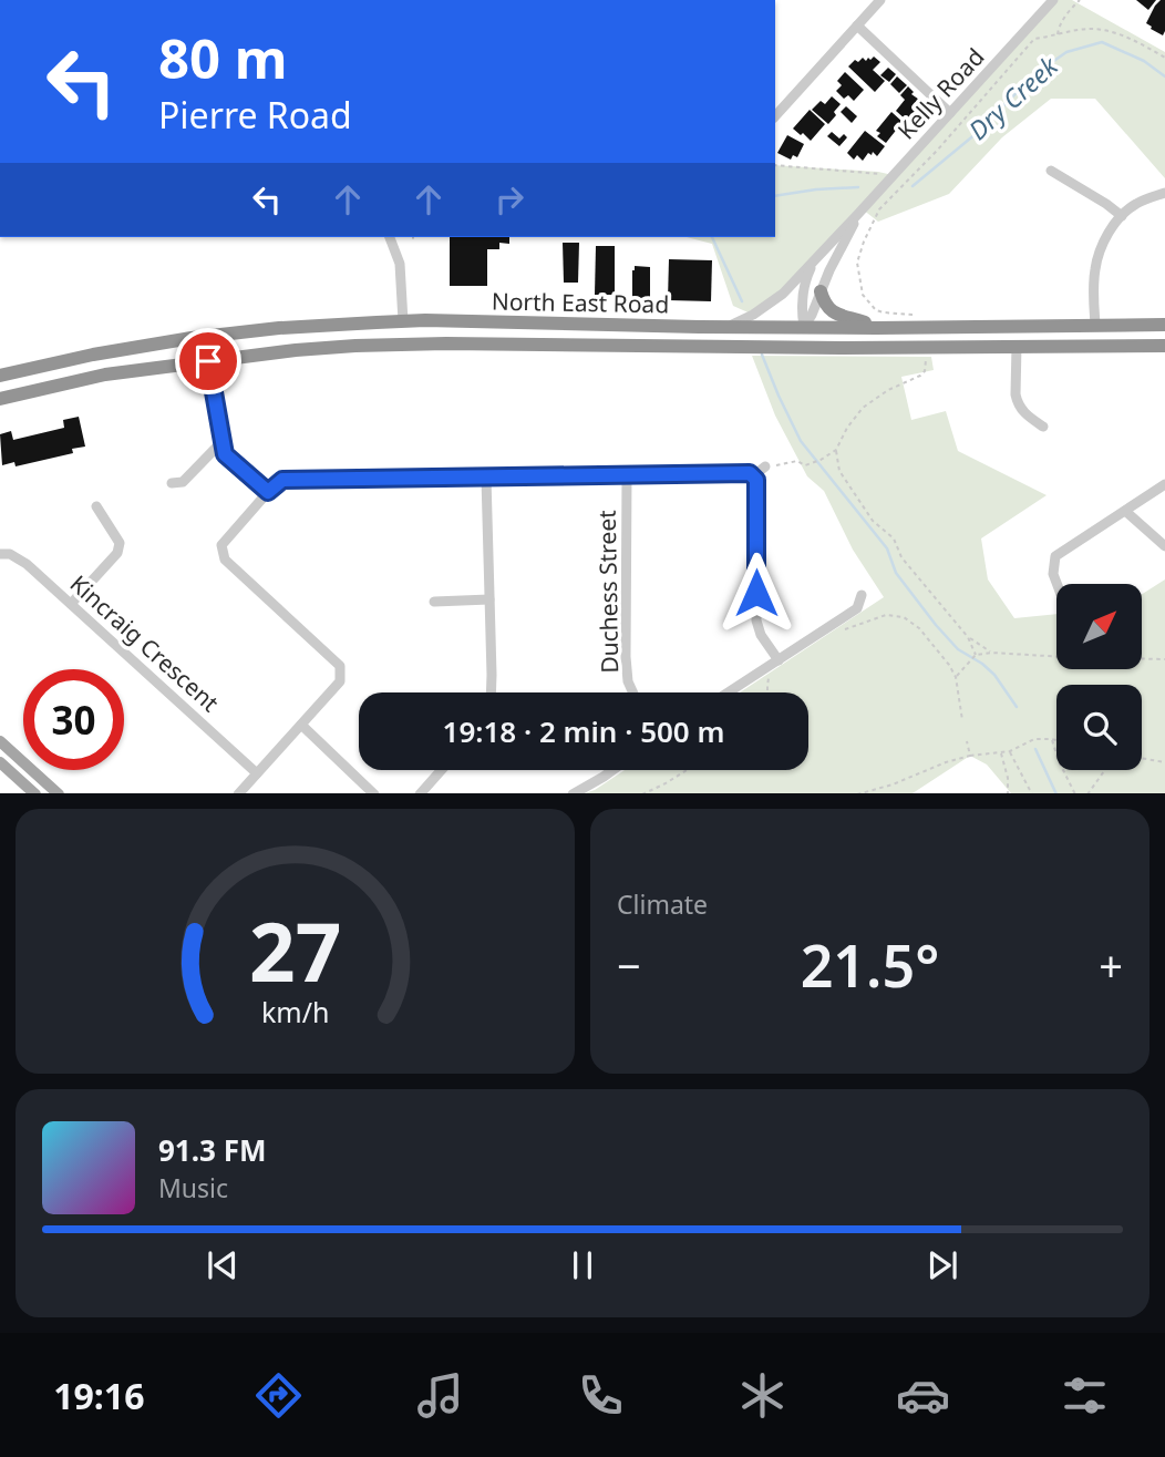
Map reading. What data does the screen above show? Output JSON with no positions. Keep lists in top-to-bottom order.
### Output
{
  "streets": {
    "highway": ["North East Road"],
    "street": ["Kelly Road", "Duchess Street", "Kincraig Crescent"]
  },
  "crossings": [
    ["Kelly Road", "North East Road"]
  ],
  "water": ["Dry Creek"],
  "north": "top right",
  "page": {
    "turn": ["80 m", "Pierre Road"],
    "limit": "30",
    "trip": "19:18 · 2 min · 500 m",
    "tile": "Climate",
    "heat": ["−", "21.5°", "+"],
    "song": ["91.3 FM", "Music"],
    "tabs": "19:16",
    "gauge": ["27", "km/h"]
  }
}
